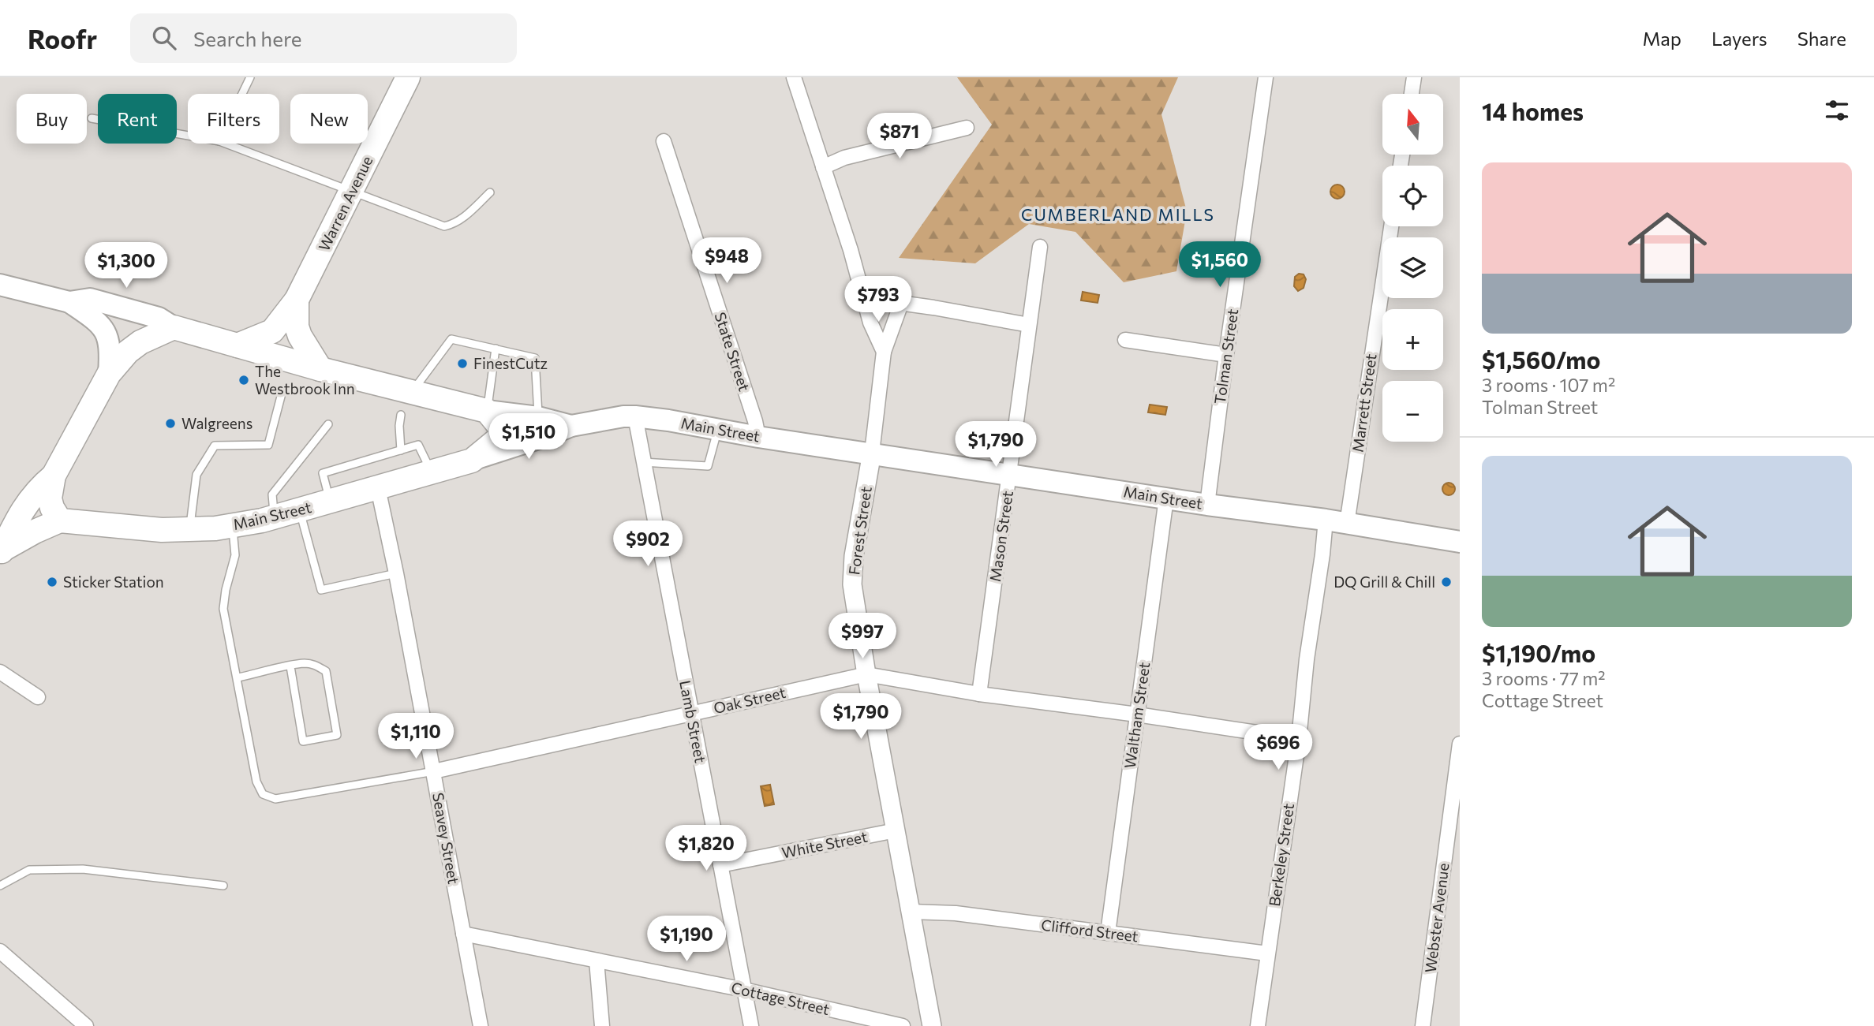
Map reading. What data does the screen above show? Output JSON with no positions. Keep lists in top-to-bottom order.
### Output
{
  "streets": {
    "main road": ["Warren Avenue", "Main Street"],
    "street": [
      "State Street",
      "Tolman Street",
      "Marrett Street",
      "Forest Street",
      "Mason Street",
      "Oak Street",
      "Waltham Street",
      "Lamb Street",
      "Seavey Street",
      "White Street",
      "Berkeley Street",
      "Webster Avenue",
      "Clifford Street",
      "Cottage Street"
    ]
  },
  "crossings": [
    ["State Street", "Main Street"],
    ["Tolman Street", "Main Street"],
    ["Marrett Street", "Main Street"],
    ["Main Street", "Forest Street"],
    ["Main Street", "Mason Street"],
    ["Main Street", "Waltham Street"],
    ["Main Street", "Lamb Street"],
    ["Main Street", "Seavey Street"],
    ["Main Street", "Berkeley Street"],
    ["Forest Street", "Oak Street"],
    ["Forest Street", "White Street"],
    ["Forest Street", "Clifford Street"],
    ["Mason Street", "Oak Street"],
    ["Oak Street", "Waltham Street"],
    ["Oak Street", "Lamb Street"],
    ["Oak Street", "Seavey Street"],
    ["Oak Street", "Berkeley Street"],
    ["Waltham Street", "Clifford Street"],
    ["Lamb Street", "White Street"],
    ["Lamb Street", "Cottage Street"],
    ["Seavey Street", "Cottage Street"],
    ["Berkeley Street", "Clifford Street"]
  ],
  "districts": ["CUMBERLAND MILLS"],
  "places": [
    "FinestCutz",
    "The Westbrook Inn",
    "Walgreens",
    "Sticker Station",
    "DQ Grill & Chill"
  ],
  "north": "top",
  "page": {
    "header": "Roofr",
    "search": "Search here",
    "nav": ["Map", "Layers", "Share"],
    "heading": "14 homes",
    "map_buttons": ["+", "−"],
    "chip": [
      "Buy",
      "Rent",
      "Filters",
      "New"
    ],
    "price": [
      "$871",
      "$948",
      "$1,560",
      "$1,300",
      "$793",
      "$1,510",
      "$1,790",
      "$902",
      "$997",
      "$1,790",
      "$1,110",
      "$696",
      "$1,820",
      "$1,190"
    ],
    "list": [
      {
        "name": "$1,560/mo",
        "note": "3 rooms · 107 m² · Tolman Street"
      },
      {
        "name": "$1,190/mo",
        "note": "3 rooms · 77 m² · Cottage Street"
      }
    ]
  }
}
